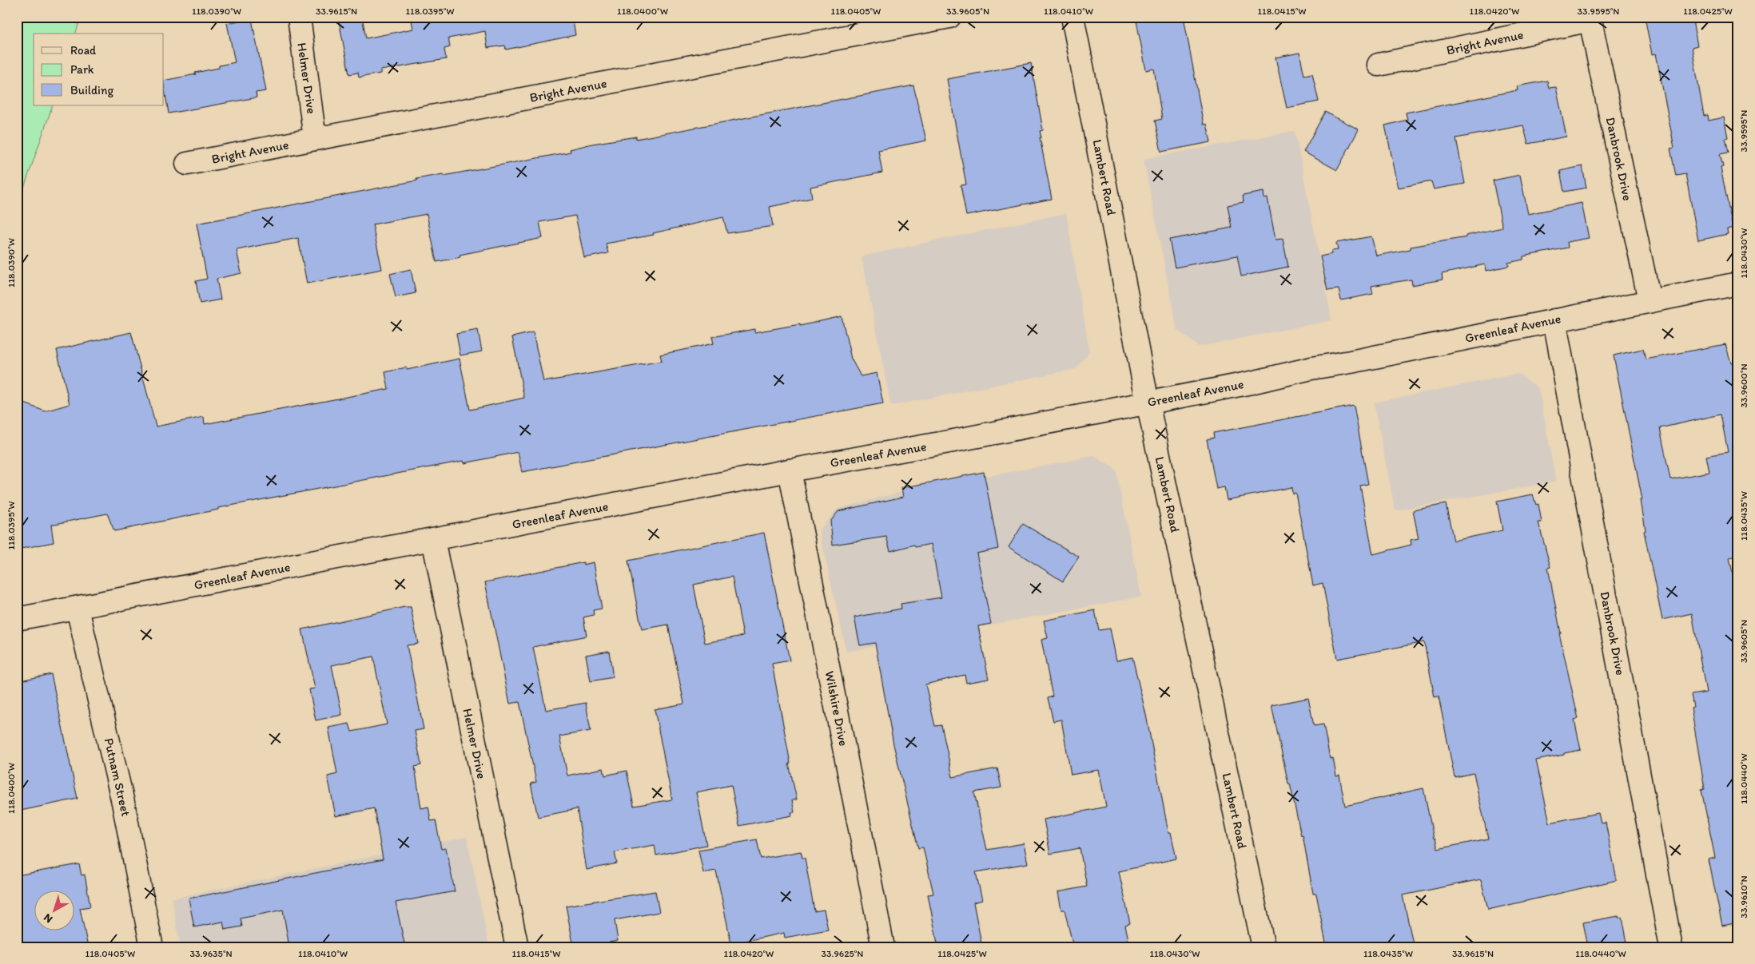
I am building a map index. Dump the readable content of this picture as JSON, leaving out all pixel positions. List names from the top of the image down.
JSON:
{
  "streets": {
    "street": [
      "Bright Avenue",
      "Helmer Drive",
      "Danbrook Drive",
      "Lambert Road",
      "Greenleaf Avenue",
      "Wilshire Drive",
      "Putnam Street"
    ]
  },
  "crossings": [
    ["Bright Avenue", "Helmer Drive"],
    ["Bright Avenue", "Danbrook Drive"],
    ["Helmer Drive", "Greenleaf Avenue"],
    ["Danbrook Drive", "Greenleaf Avenue"],
    ["Lambert Road", "Greenleaf Avenue"],
    ["Greenleaf Avenue", "Wilshire Drive"],
    ["Greenleaf Avenue", "Putnam Street"]
  ],
  "legend": ["Road", "Park", "Building"],
  "north": "bottom left",
  "coordinates": [
    "118.0390°W",
    "33.9615°N",
    "118.0395°W",
    "118.0400°W",
    "118.0405°W",
    "33.9605°N",
    "118.0410°W",
    "118.0415°W",
    "118.0420°W",
    "33.9595°N",
    "118.0425°W",
    "118.0430°W",
    "33.9600°N",
    "118.0435°W",
    "118.0440°W",
    "33.9610°N",
    "33.9635°N",
    "33.9625°N"
  ]
}
